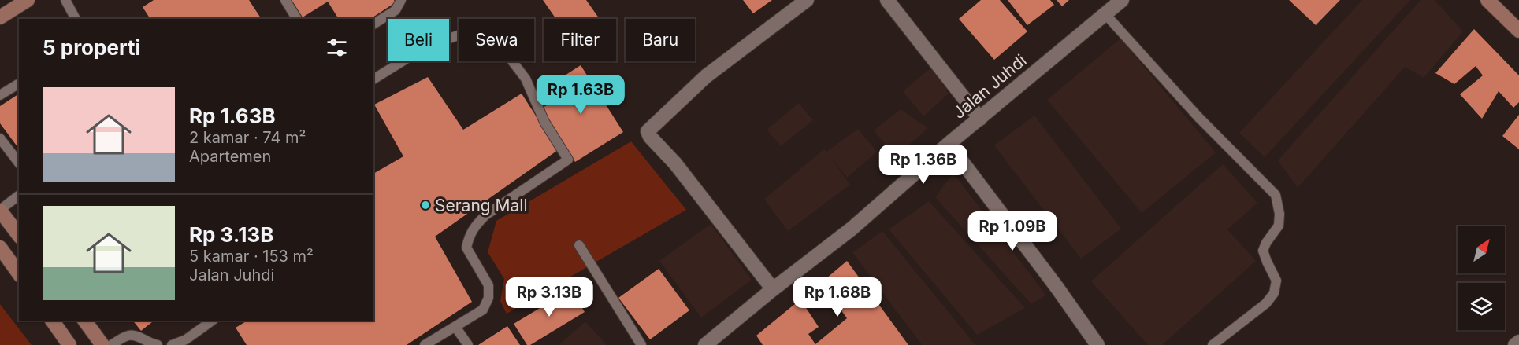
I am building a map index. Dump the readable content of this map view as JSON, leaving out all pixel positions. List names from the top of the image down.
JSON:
{
  "streets": {
    "street": ["Jalan Juhdi"]
  },
  "places": ["Serang Mall"],
  "north": "top right",
  "page": {
    "chip": [
      "Beli",
      "Sewa",
      "Filter",
      "Baru"
    ],
    "heading": "5 properti",
    "price": [
      "Rp 1.63B",
      "Rp 1.36B",
      "Rp 1.09B",
      "Rp 3.13B",
      "Rp 1.68B"
    ],
    "list": [
      {
        "name": "Rp 1.63B",
        "note": "2 kamar · 74 m² · Apartemen"
      },
      {
        "name": "Rp 3.13B",
        "note": "5 kamar · 153 m² · Jalan Juhdi"
      }
    ]
  }
}
